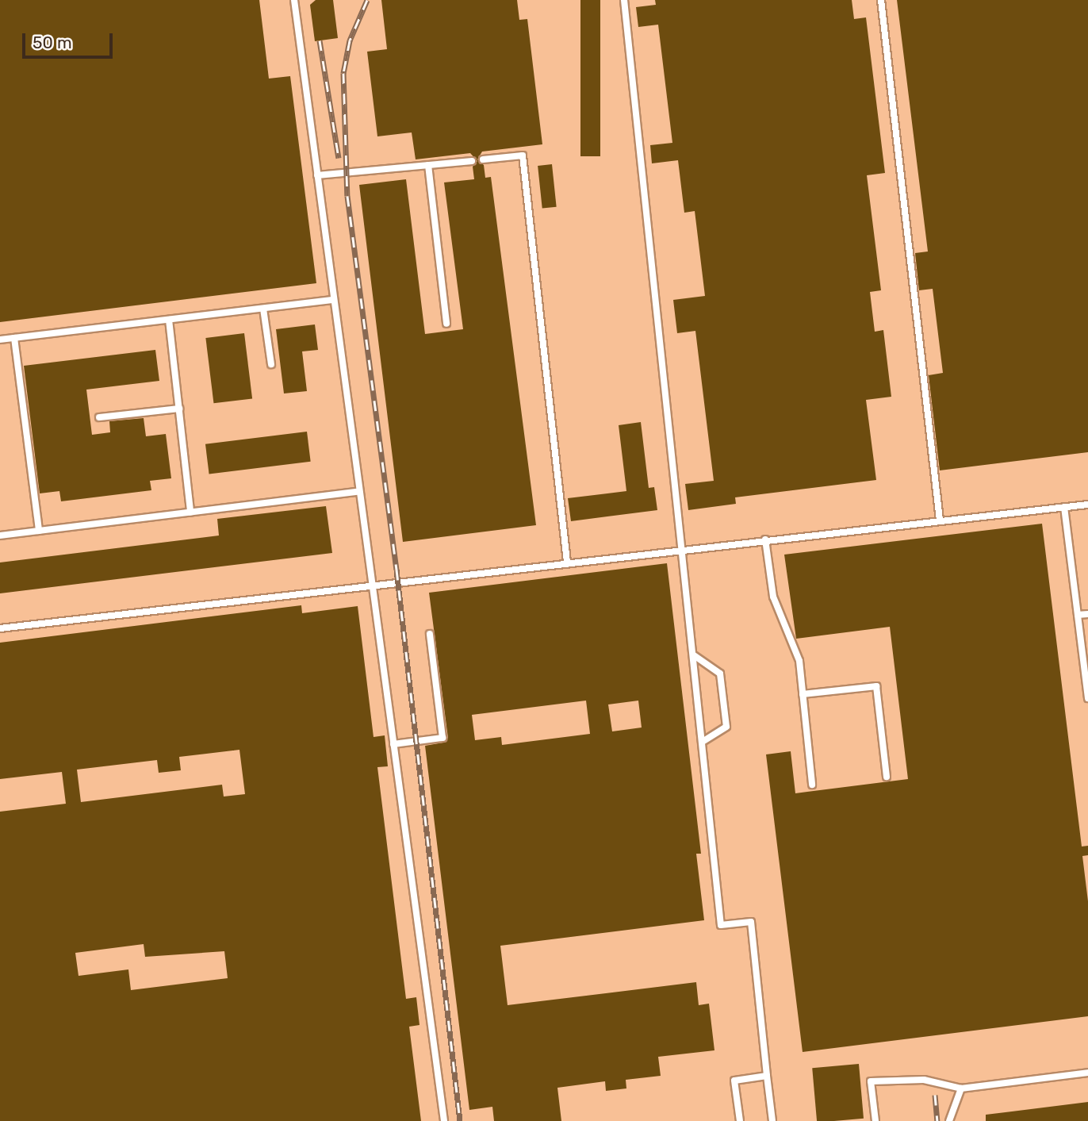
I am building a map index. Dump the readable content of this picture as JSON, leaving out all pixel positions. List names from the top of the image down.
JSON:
{
  "scale_bar": "50 m"
}
